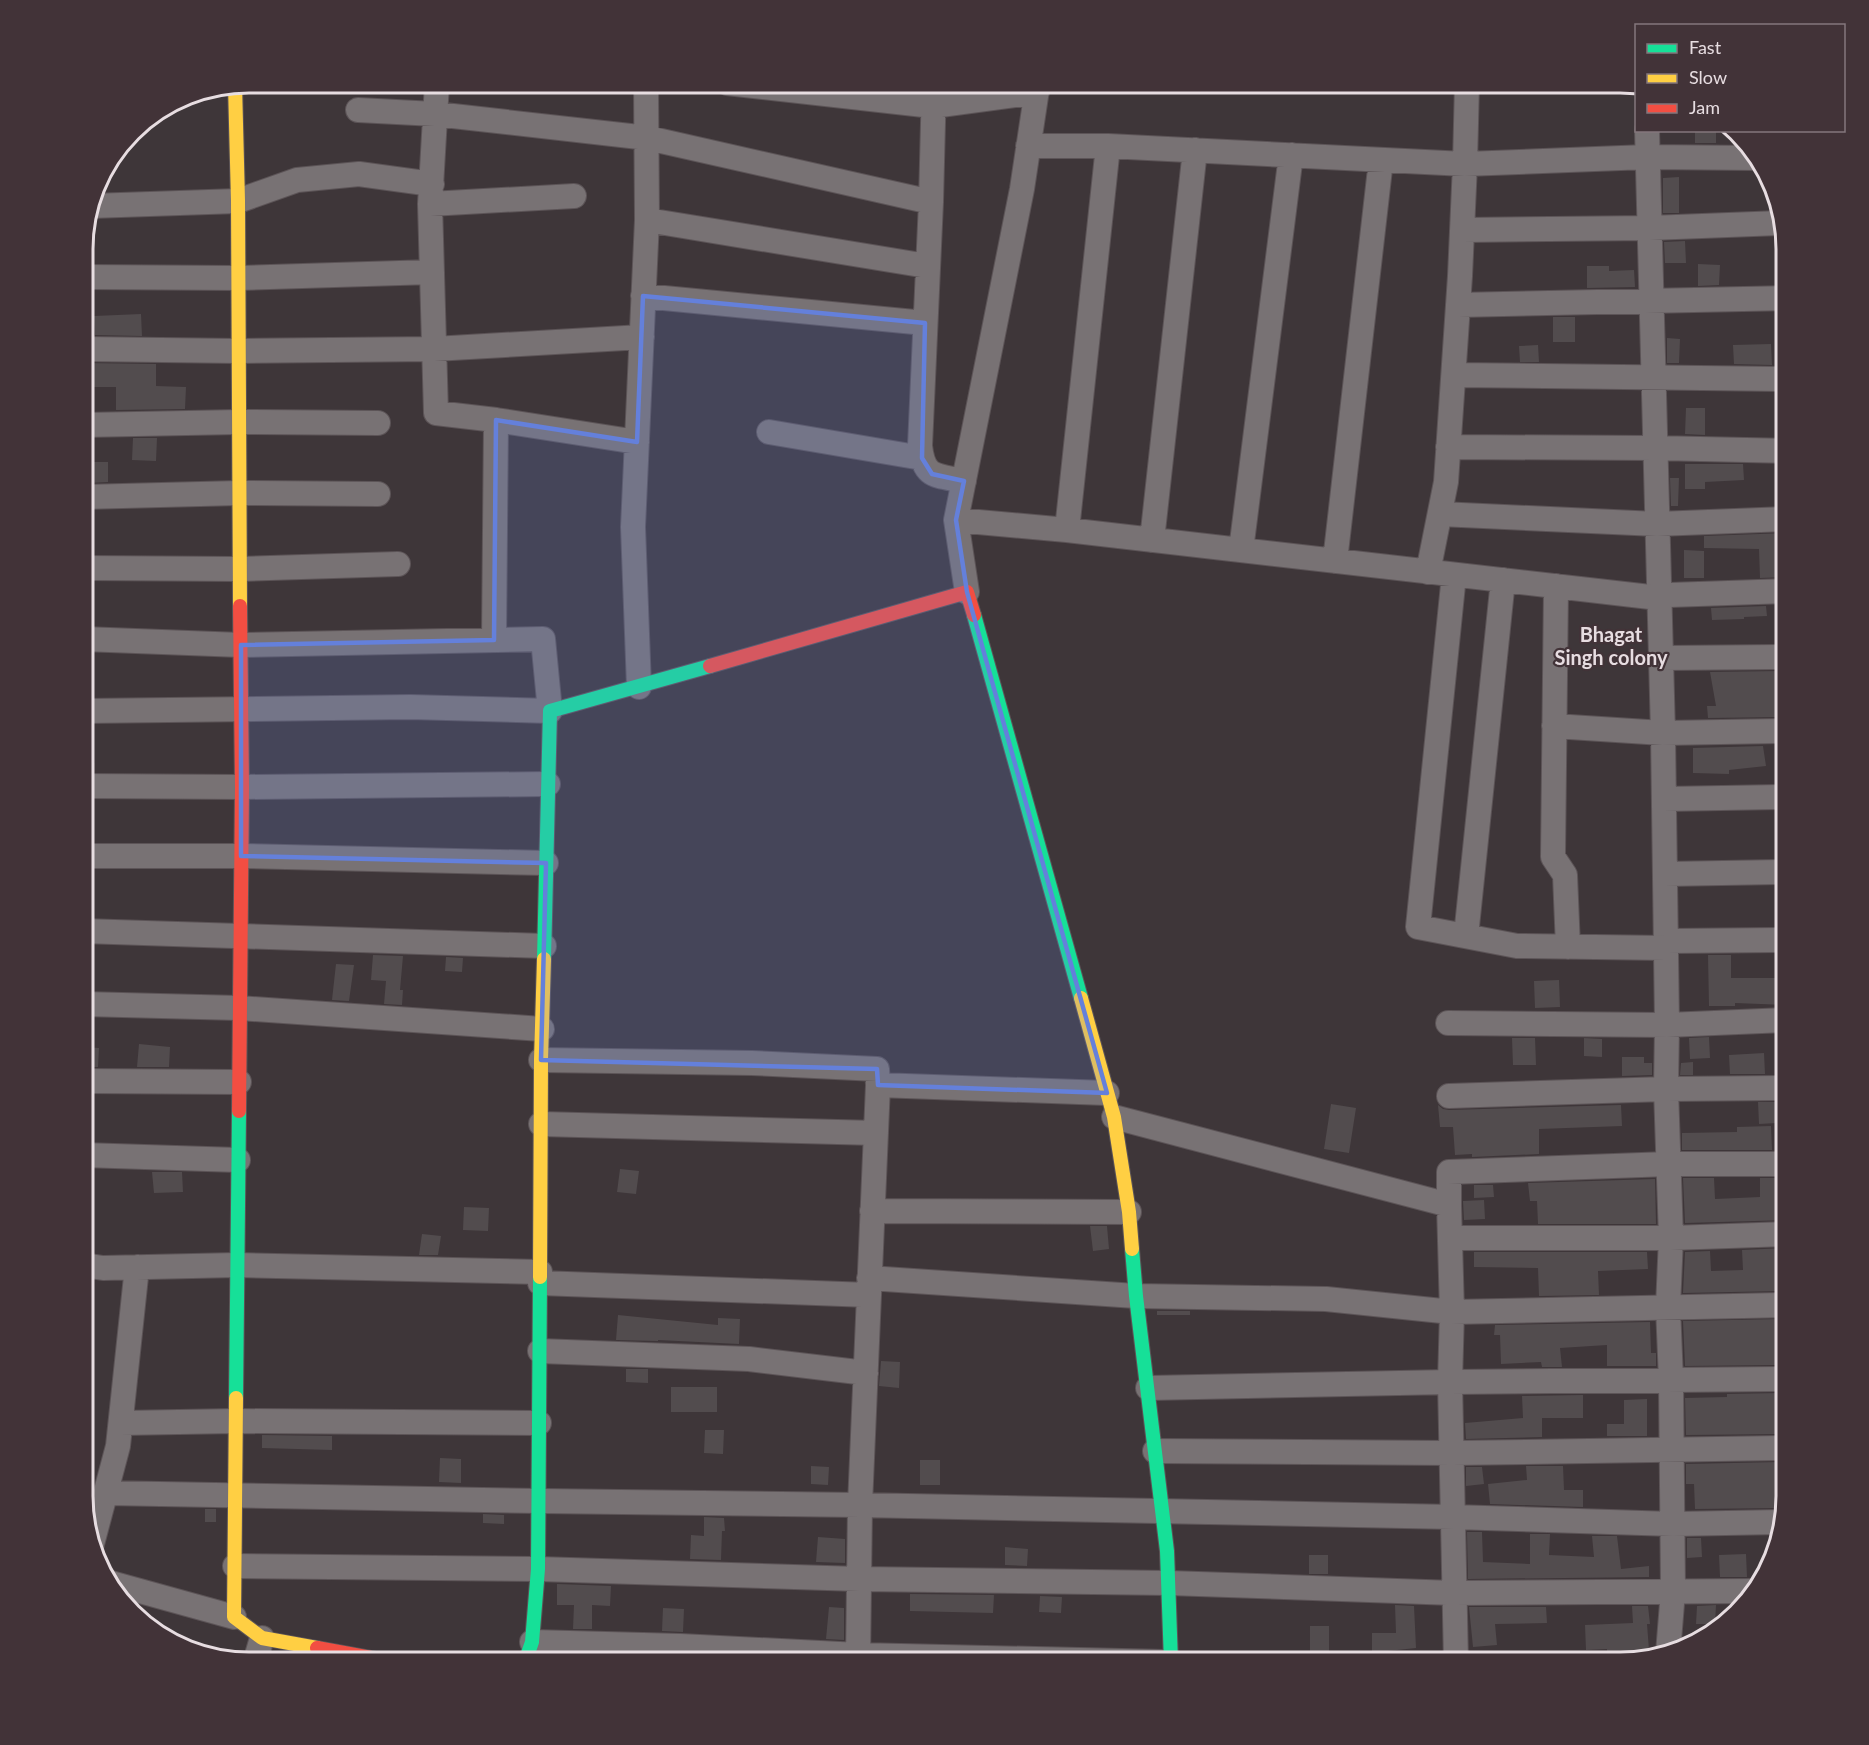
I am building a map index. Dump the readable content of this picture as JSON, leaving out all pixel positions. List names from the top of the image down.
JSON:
{
  "districts": ["Bhagat Singh colony"],
  "legend": ["Fast", "Slow", "Jam"]
}
